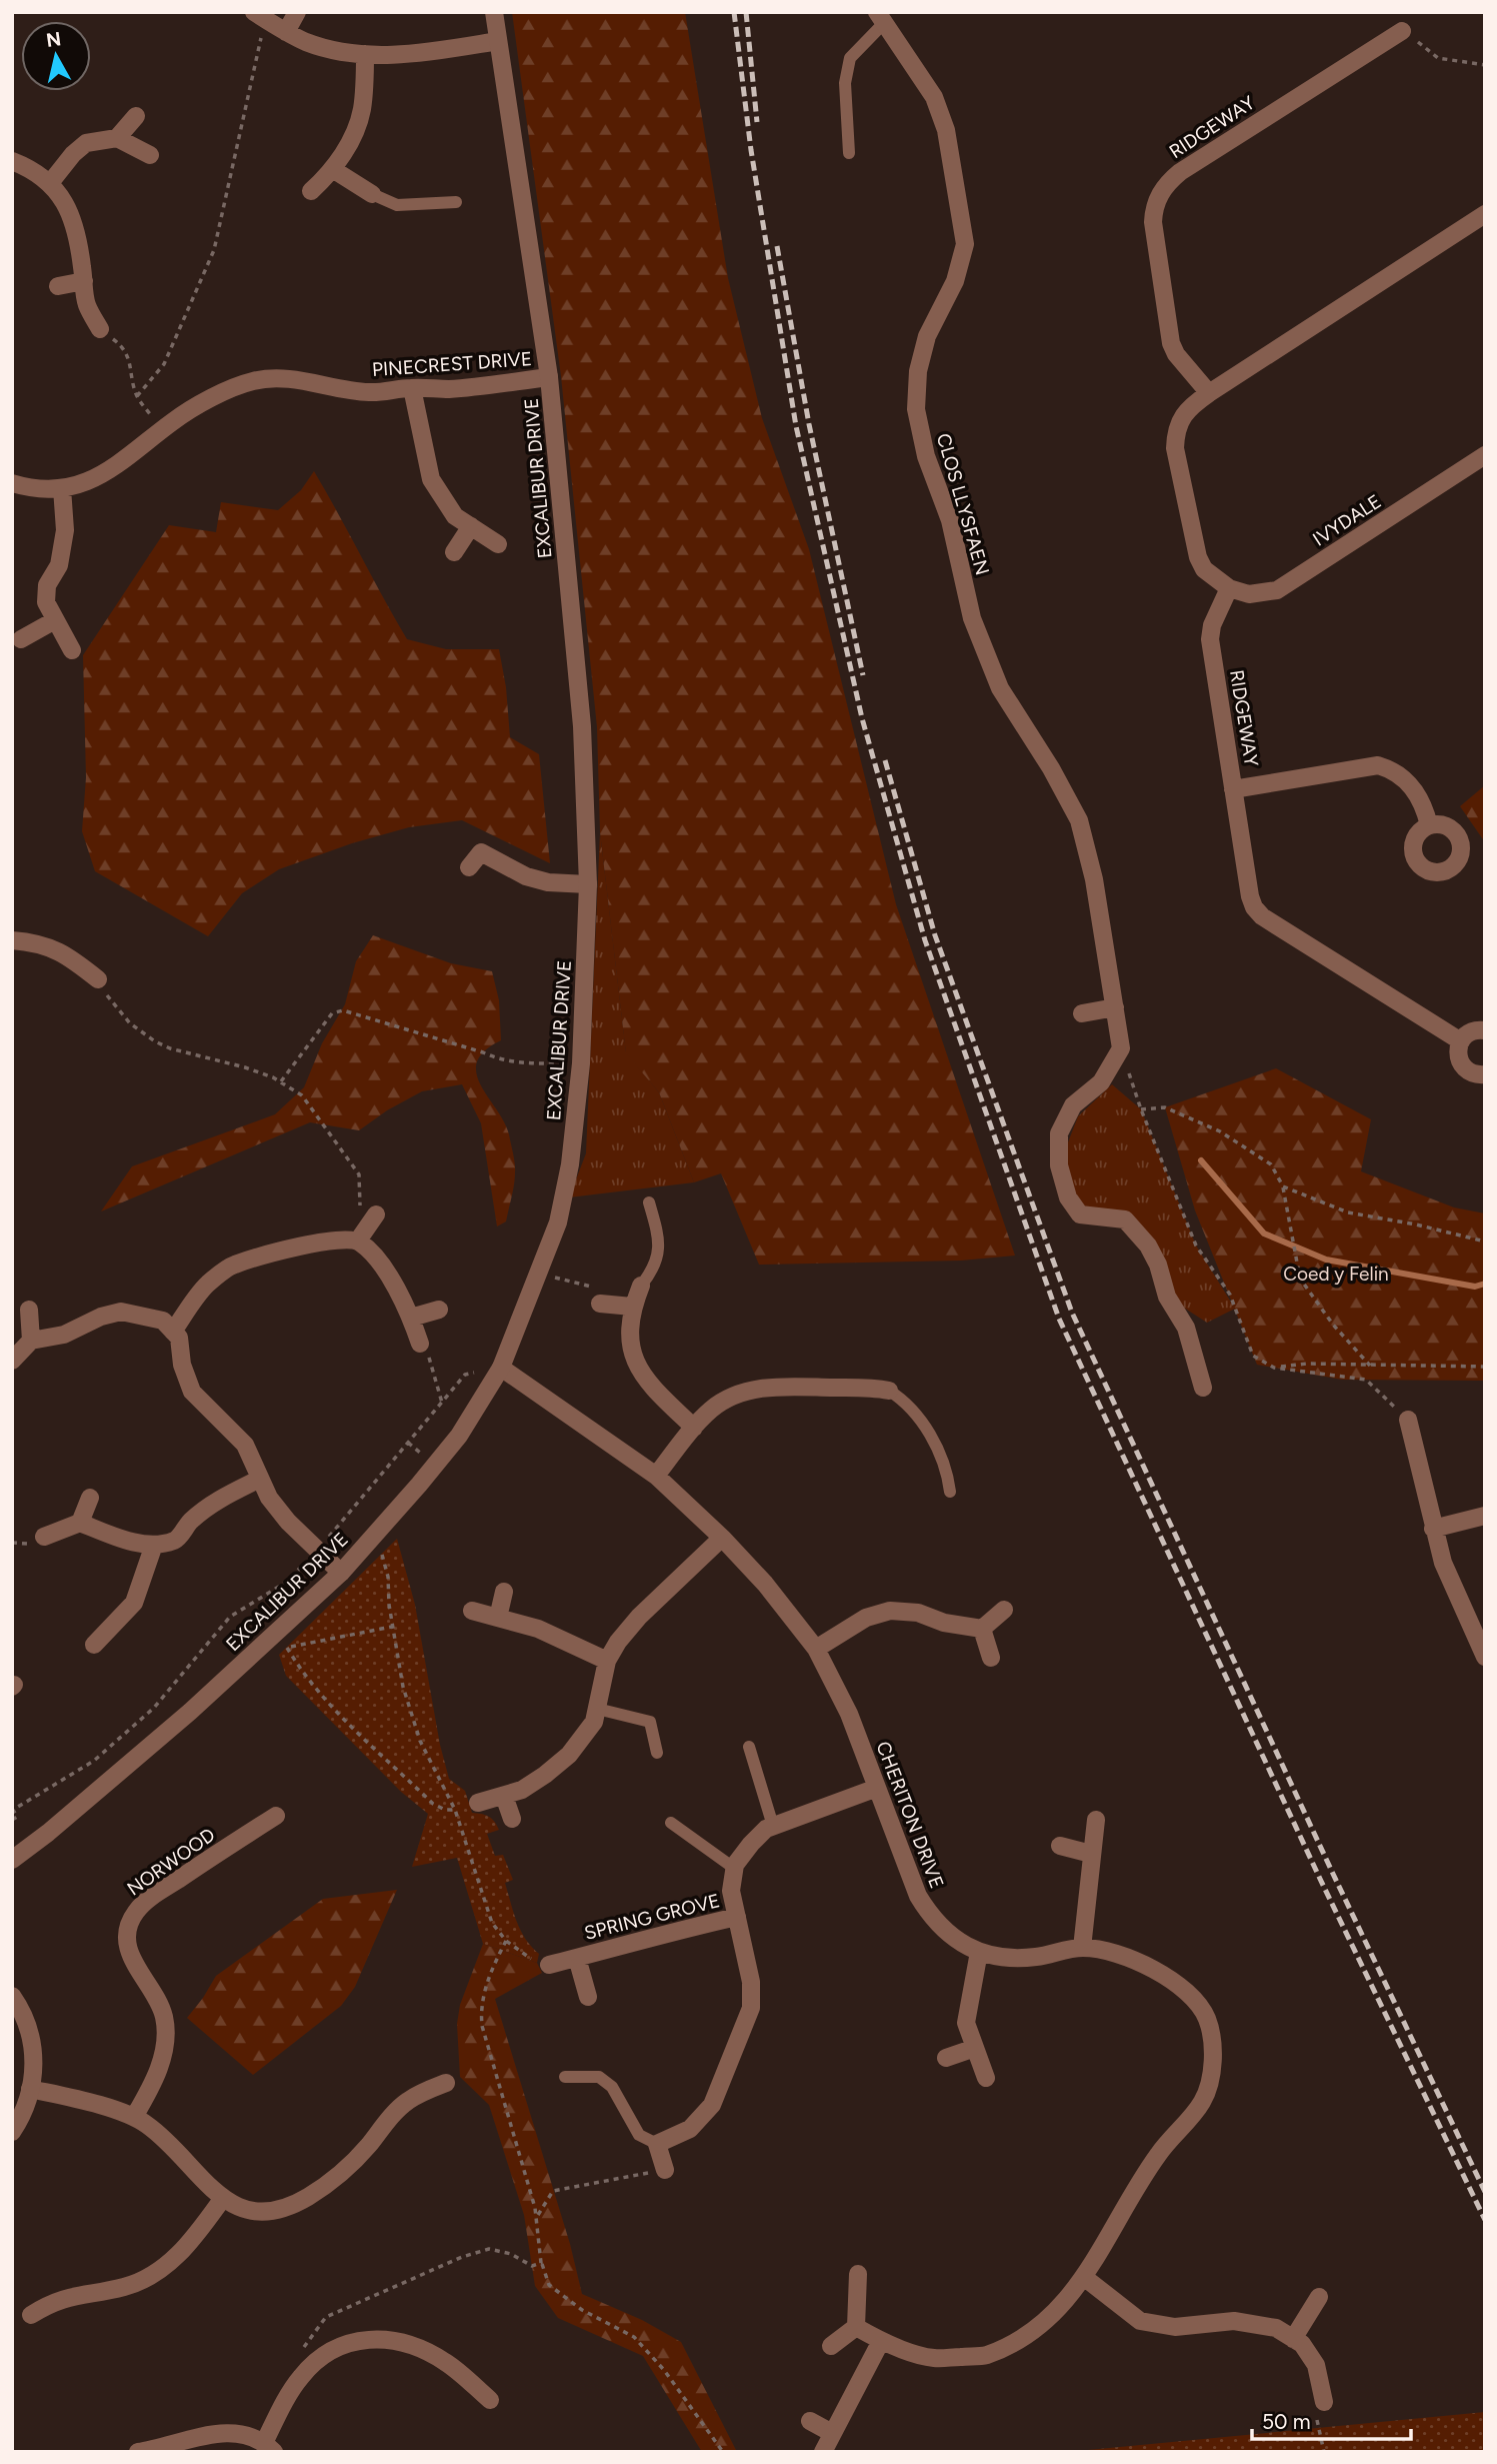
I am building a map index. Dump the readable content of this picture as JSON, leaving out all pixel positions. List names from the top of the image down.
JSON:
{
  "streets": {
    "street": [
      "RIDGEWAY",
      "PINECREST DRIVE",
      "EXCALIBUR DRIVE",
      "CLOS LLYSFAEN",
      "IVYDALE",
      "CHERITON DRIVE",
      "NORWOOD",
      "SPRING GROVE"
    ]
  },
  "crossings": [
    ["RIDGEWAY", "IVYDALE"],
    ["PINECREST DRIVE", "EXCALIBUR DRIVE"],
    ["EXCALIBUR DRIVE", "CHERITON DRIVE"],
    ["CHERITON DRIVE", "SPRING GROVE"]
  ],
  "parks": ["Coed y Felin"],
  "scale_bar": "50 m",
  "north": "top"
}
